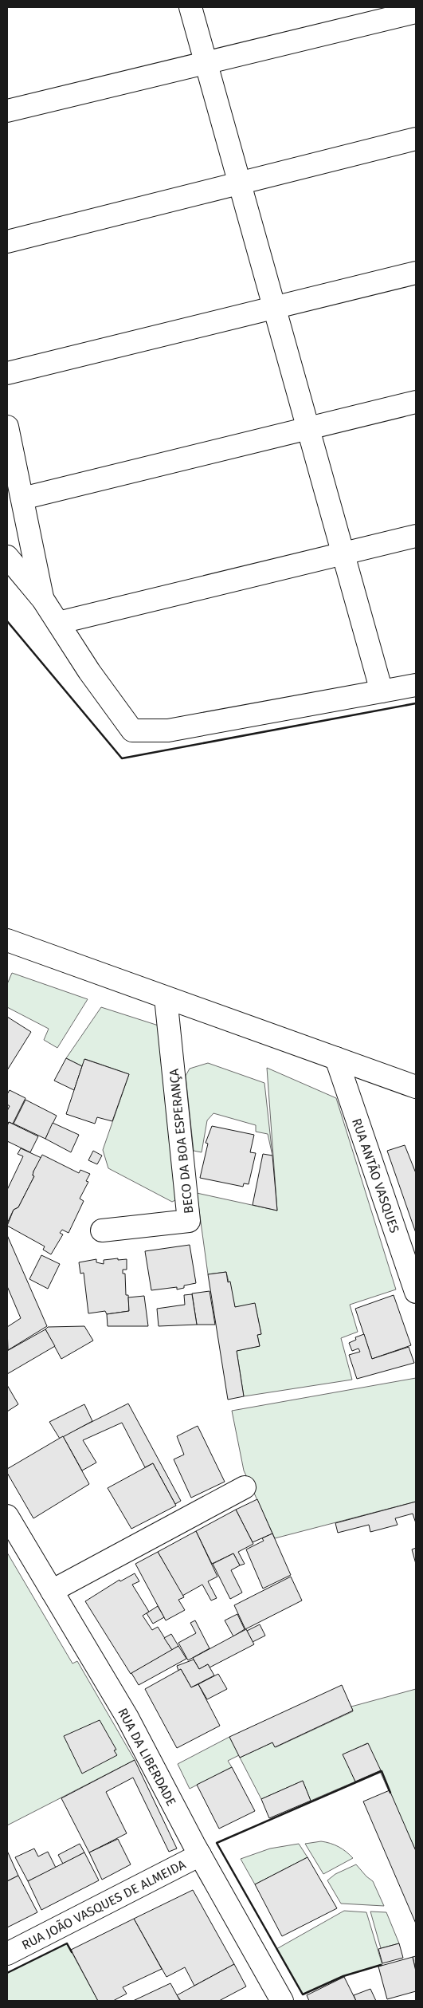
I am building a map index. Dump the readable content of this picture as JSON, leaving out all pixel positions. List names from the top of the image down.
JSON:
{
  "streets": {
    "street": [
      "BECO DA BOA ESPERANÇA",
      "RUA ANTÃO VASQUES",
      "RUA DA LIBERDADE",
      "RUA JOÃO VASQUES DE ALMEIDA"
    ]
  },
  "crossings": [
    ["RUA DA LIBERDADE", "RUA JOÃO VASQUES DE ALMEIDA"]
  ]
}
